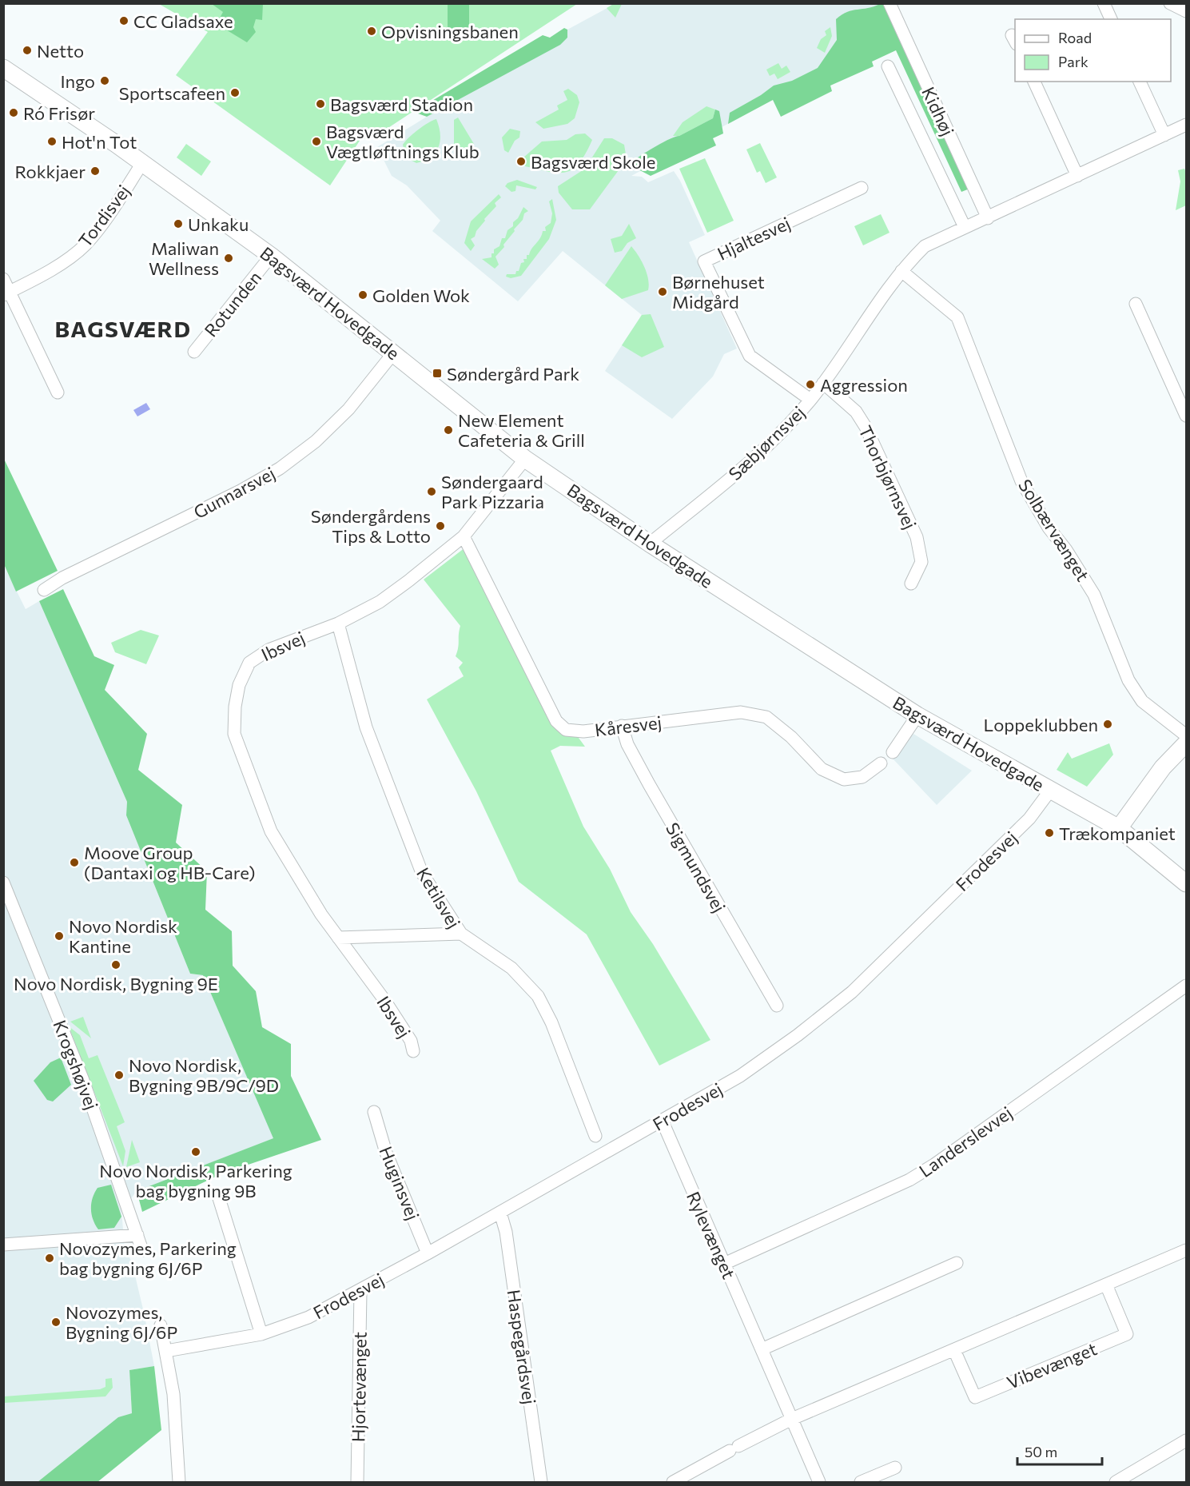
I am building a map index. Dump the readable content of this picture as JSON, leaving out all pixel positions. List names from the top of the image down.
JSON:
{
  "streets": {
    "street": [
      "Kidhøj",
      "Tordisvej",
      "Hjaltesvej",
      "Bagsværd Hovedgade",
      "Rotunden",
      "Sæbjørnsvej",
      "Thorbjørnsvej",
      "Gunnarsvej",
      "Solbærvænget",
      "Ibsvej",
      "Kåresvej",
      "Frodesvej",
      "Sigmundsvej",
      "Ketilsvej",
      "Krogshøjvej",
      "Landerslevvej",
      "Huginsvej",
      "Rylevænget",
      "Haspegårdsvej",
      "Vibevænget",
      "Hjortevænget"
    ]
  },
  "crossings": [
    ["Kidhøj", "Sæbjørnsvej"],
    ["Tordisvej", "Bagsværd Hovedgade"],
    ["Hjaltesvej", "Sæbjørnsvej"],
    ["Bagsværd Hovedgade", "Rotunden"],
    ["Bagsværd Hovedgade", "Sæbjørnsvej"],
    ["Bagsværd Hovedgade", "Gunnarsvej"],
    ["Bagsværd Hovedgade", "Ibsvej"],
    ["Bagsværd Hovedgade", "Frodesvej"],
    ["Sæbjørnsvej", "Thorbjørnsvej"],
    ["Sæbjørnsvej", "Solbærvænget"],
    ["Ibsvej", "Kåresvej"],
    ["Ibsvej", "Ketilsvej"],
    ["Kåresvej", "Sigmundsvej"],
    ["Frodesvej", "Huginsvej"],
    ["Frodesvej", "Rylevænget"],
    ["Frodesvej", "Haspegårdsvej"],
    ["Frodesvej", "Hjortevænget"],
    ["Landerslevvej", "Rylevænget"]
  ],
  "districts": ["BAGSVÆRD"],
  "places": {
    "other": [
      "CC Gladsaxe",
      "Opvisningsbanen",
      "Netto",
      "Ingo",
      "Sportscafeen",
      "Bagsværd Stadion",
      "Ró Frisør",
      "Hot'n Tot",
      "Bagsværd Vægtløftnings Klub",
      "Bagsværd Skole",
      "Rokkjaer",
      "Unkaku",
      "Maliwan Wellness",
      "Børnehuset Midgård",
      "Golden Wok",
      "Aggression",
      "New Element Cafeteria & Grill",
      "Søndergaard Park Pizzaria",
      "Søndergårdens Tips & Lotto",
      "Loppeklubben",
      "Trækompaniet",
      "Moove Group (Dantaxi og HB-Care)",
      "Novo Nordisk Kantine",
      "Novo Nordisk, Bygning 9E",
      "Novo Nordisk, Bygning 9B/9C/9D",
      "Novo Nordisk, Parkering bag bygning 9B",
      "Novozymes, Parkering bag bygning 6J/6P",
      "Novozymes, Bygning 6J/6P"
    ],
    "transit": ["Søndergård Park"]
  },
  "legend": ["Road", "Park"],
  "scale_bar": "50 m"
}
